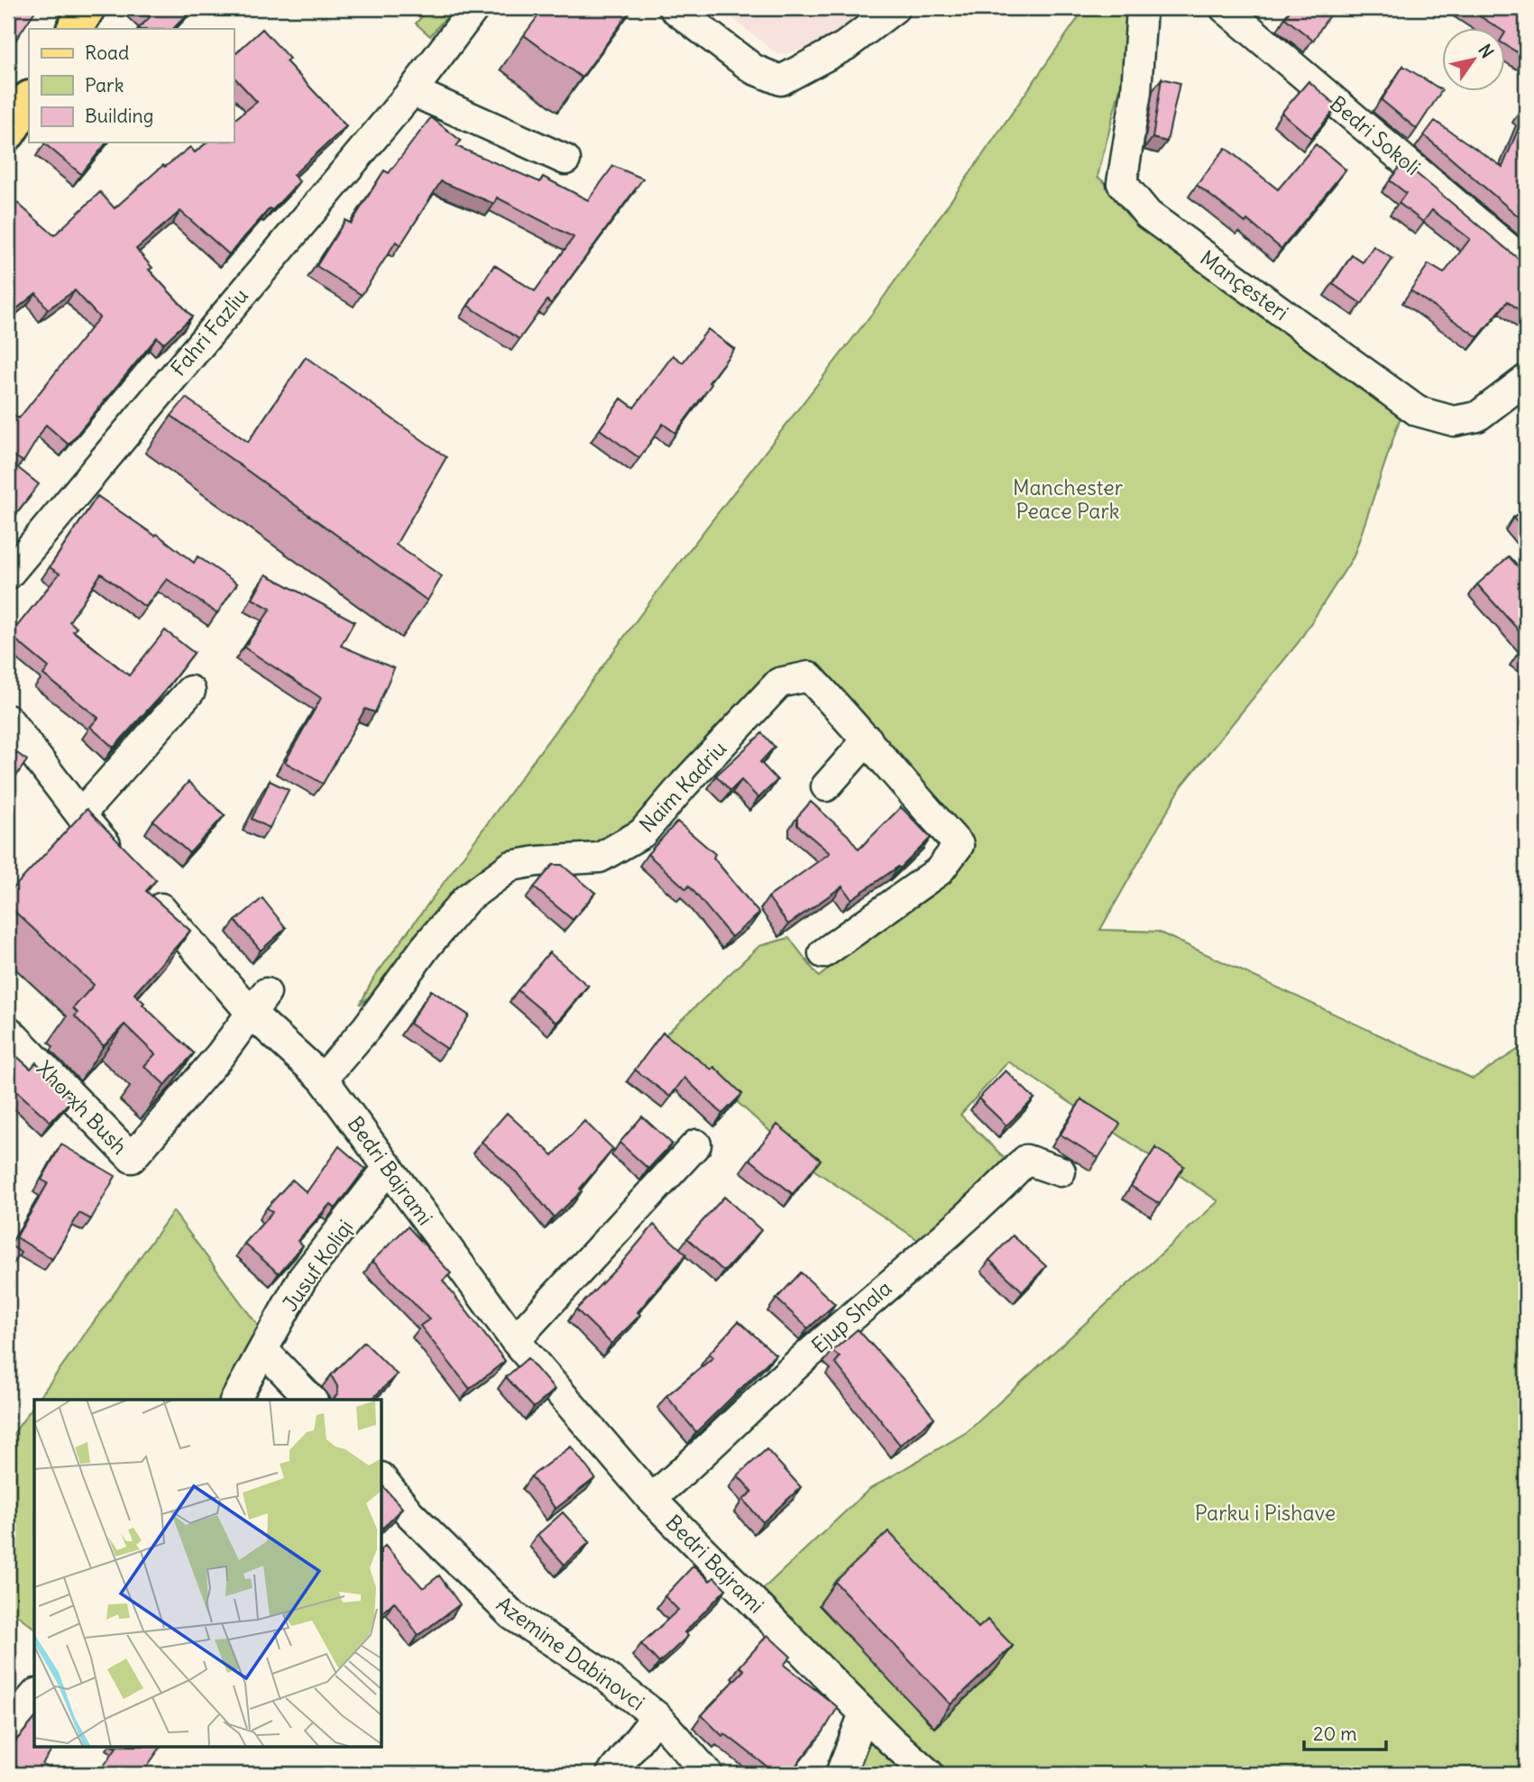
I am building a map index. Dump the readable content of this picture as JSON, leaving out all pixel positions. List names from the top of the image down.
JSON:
{
  "streets": {
    "street": [
      "Bedri Sokoli",
      "Mançesteri",
      "Fahri Fazliu",
      "Naim Kadriu",
      "Xhorxh Bush",
      "Bedri Bajrami",
      "Jusuf Koliqi",
      "Ejup Shala",
      "Azemine Dabinovci"
    ]
  },
  "crossings": [
    ["Naim Kadriu", "Bedri Bajrami"],
    ["Xhorxh Bush", "Bedri Bajrami"],
    ["Bedri Bajrami", "Jusuf Koliqi"],
    ["Bedri Bajrami", "Ejup Shala"]
  ],
  "parks": ["Manchester Peace Park", "Parku i Pishave"],
  "legend": ["Road", "Park", "Building"],
  "scale_bar": "20 m",
  "north": "top right"
}
